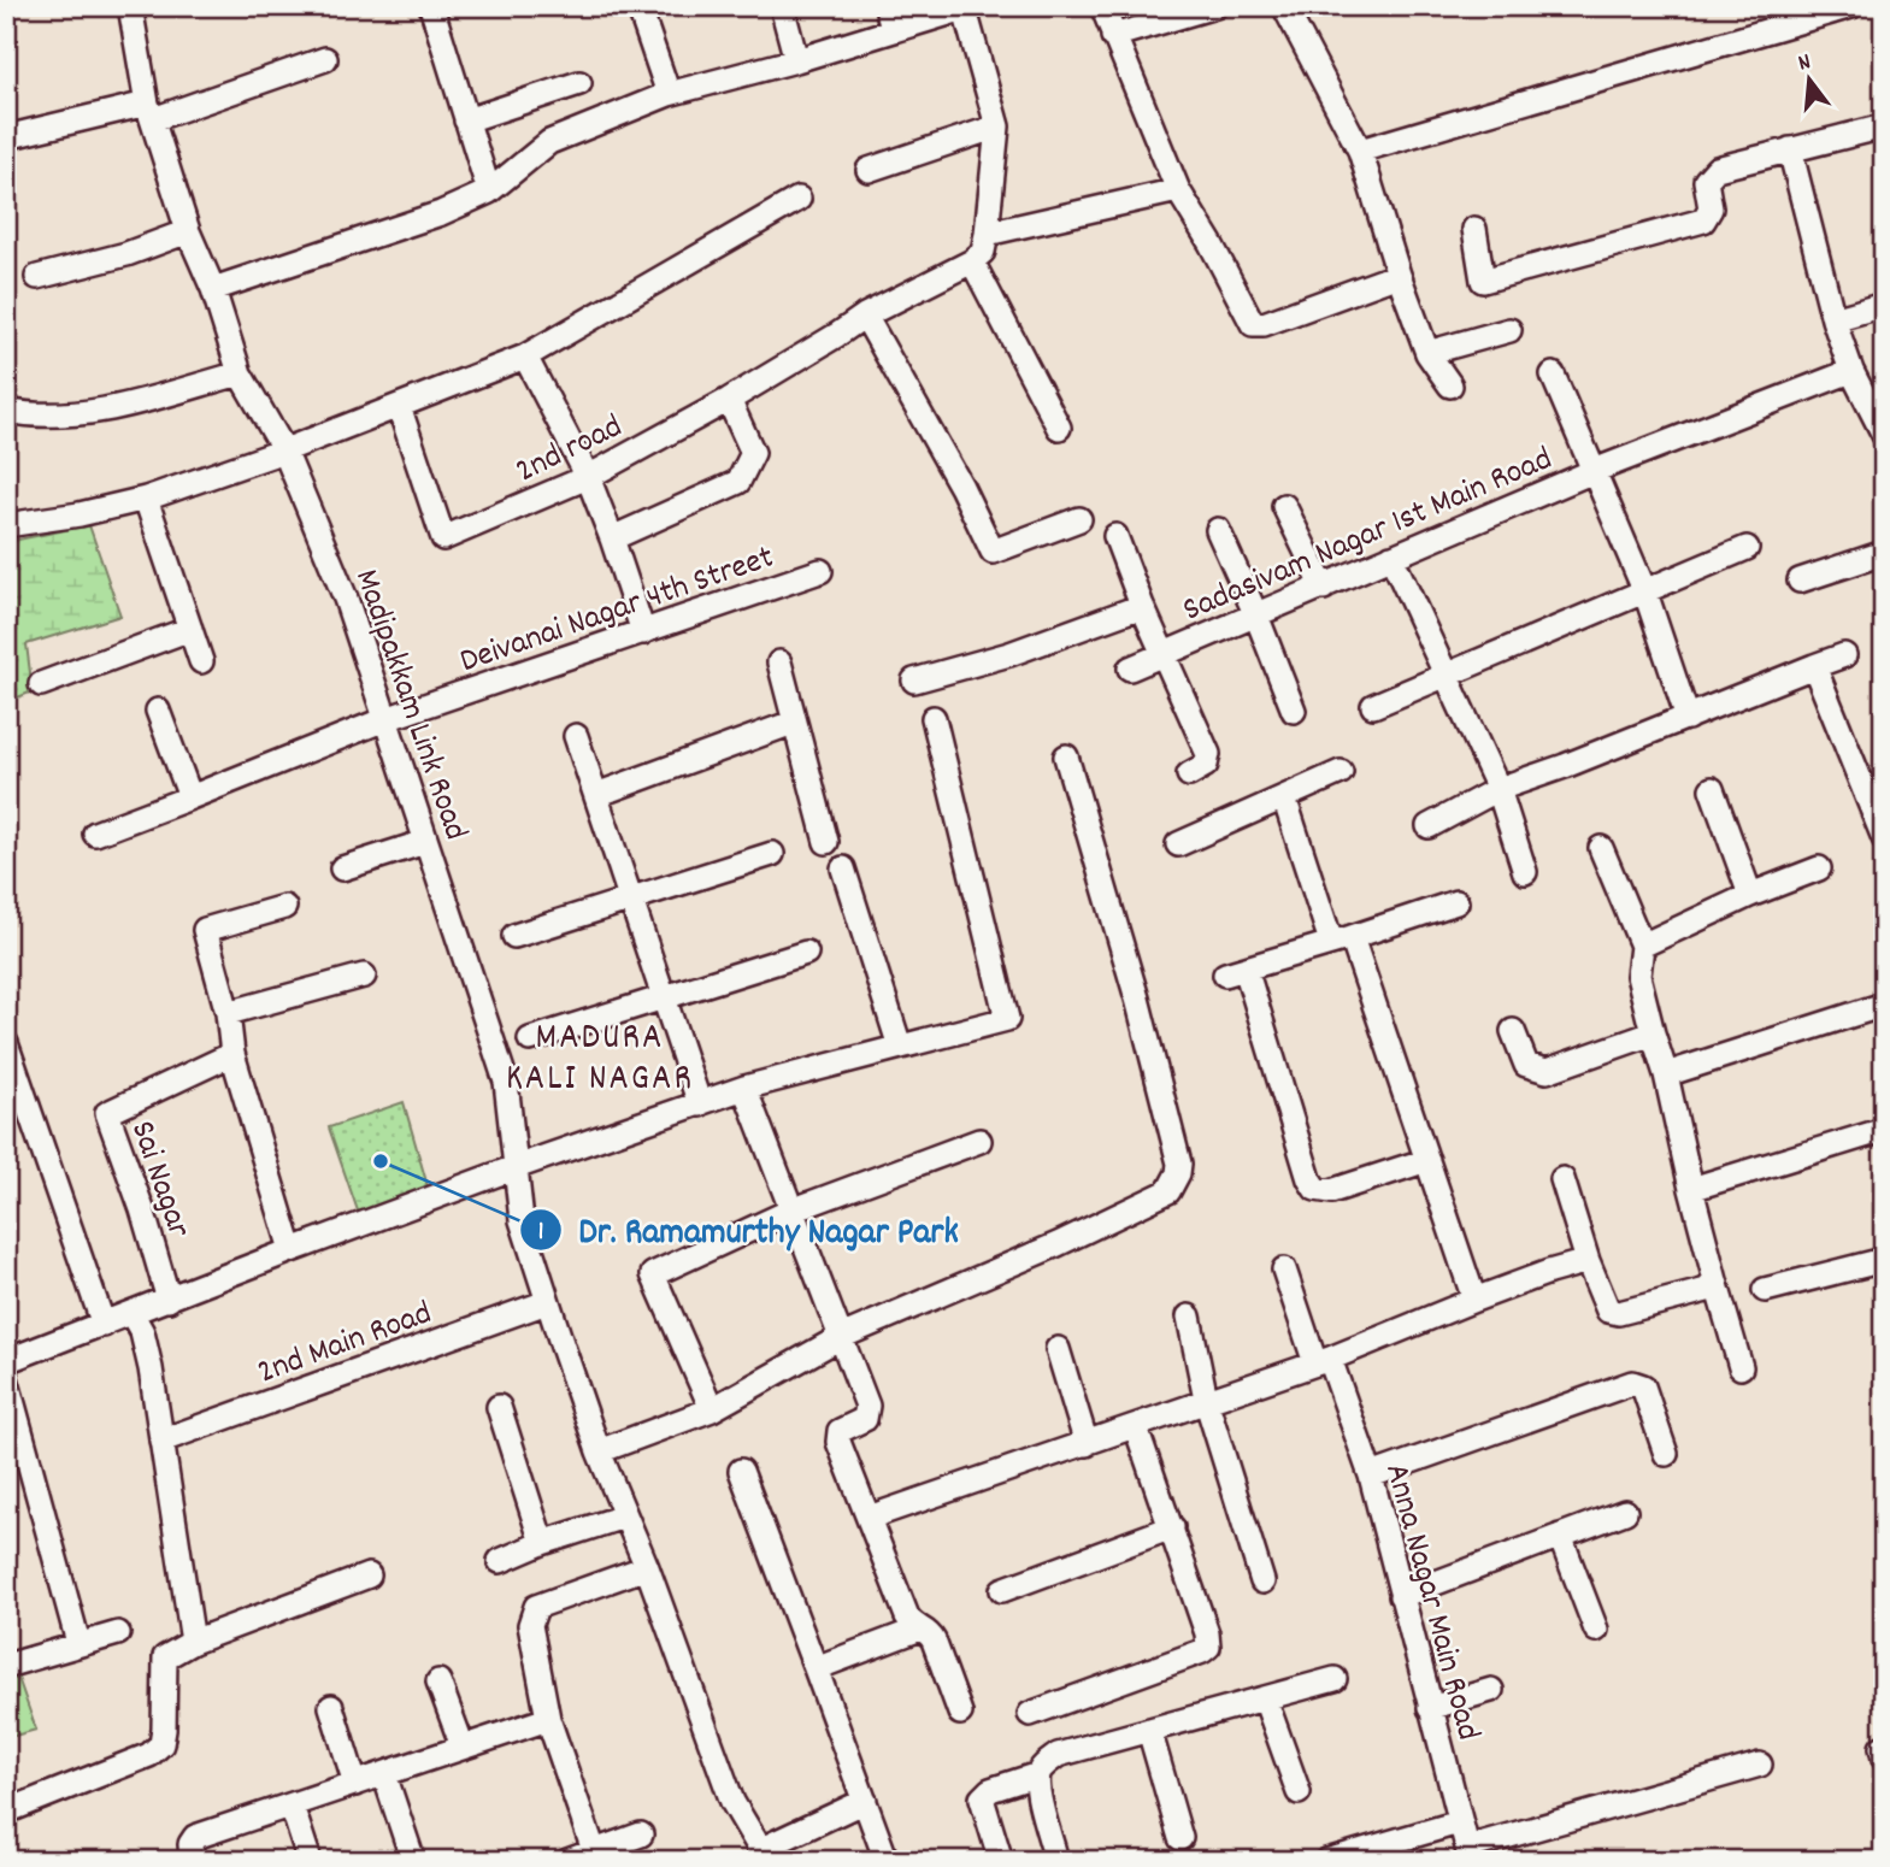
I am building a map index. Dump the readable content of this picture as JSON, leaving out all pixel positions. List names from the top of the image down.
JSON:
{
  "streets": {
    "street": [
      "2nd road",
      "Sadasivam Nagar 1st Main Road",
      "Deivanai Nagar 4th Street",
      "Madipakkam Link Road",
      "Sai Nagar",
      "2nd Main Road",
      "Anna Nagar Main Road"
    ]
  },
  "crossings": [
    ["Deivanai Nagar 4th Street", "Madipakkam Link Road"],
    ["Madipakkam Link Road", "2nd Main Road"]
  ],
  "districts": ["MADURA KALI NAGAR"],
  "places": ["Dr. Ramamurthy Nagar Park"],
  "north": "top"
}
